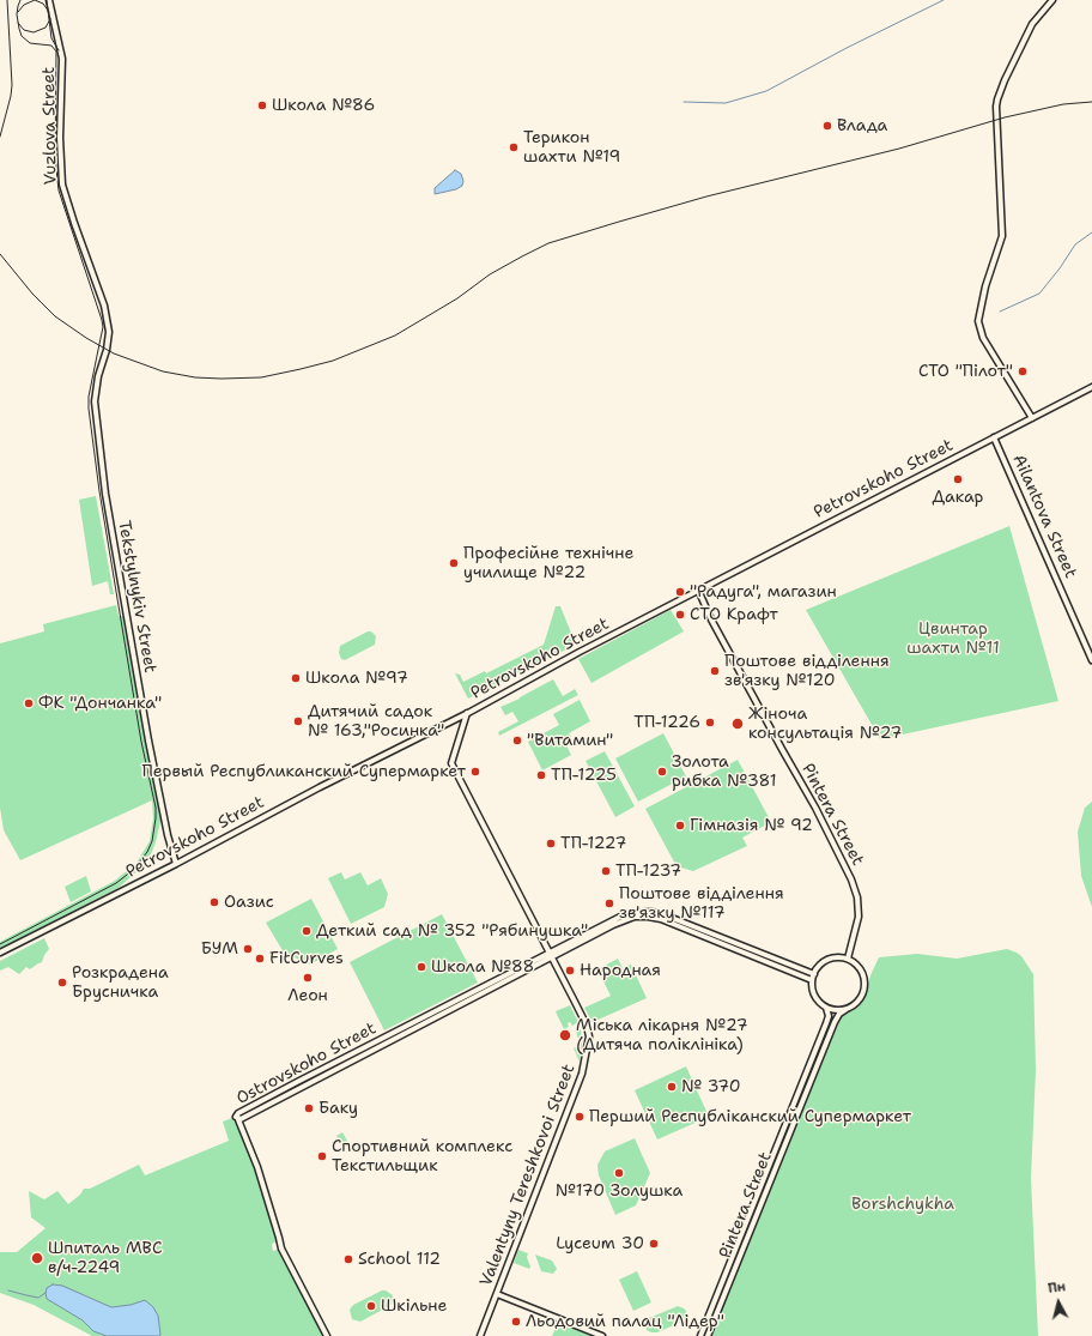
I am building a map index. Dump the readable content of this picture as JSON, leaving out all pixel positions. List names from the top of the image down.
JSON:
{
  "streets": {
    "street": [
      "Vuzlova Street",
      "Petrovskoho Street",
      "Ailantova Street",
      "Tekstylnykiv Street",
      "Pintera Street",
      "Ostrovskoho Street",
      "Valentyny Tereshkovoi Street"
    ]
  },
  "crossings": [
    ["Vuzlova Street", "Tekstylnykiv Street"],
    ["Petrovskoho Street", "Ailantova Street"],
    ["Petrovskoho Street", "Tekstylnykiv Street"],
    ["Petrovskoho Street", "Pintera Street"],
    ["Petrovskoho Street", "Valentyny Tereshkovoi Street"],
    ["Pintera Street", "Ostrovskoho Street"],
    ["Ostrovskoho Street", "Valentyny Tereshkovoi Street"]
  ],
  "parks": ["Цвинтар шахти №11", "Borshchykha"],
  "places": [
    "Школа №86",
    "Влада",
    "Терикон шахти №19",
    "СТО \"Пілот\"",
    "Дакар",
    "Професійне технічне училище №22",
    "\"Радуга\", магазин",
    "СТО Крафт",
    "Поштове відділення зв'язку №120",
    "Школа №97",
    "ФК \"Дончанка\"",
    "Дитячий садок № 163,\"Росинка\"",
    "ТП-1226",
    "Жіноча консультація №27",
    "\"Витамин\"",
    "Первый Республиканский Супермаркет",
    "Золота рибка №381",
    "ТП-1225",
    "Гімназія № 92",
    "ТП-1227",
    "ТП-1237",
    "Оазис",
    "Поштове відділення зв'язку №117",
    "Деткий сад № 352 \"Рябинушка\"",
    "БУМ",
    "FitCurves",
    "Школа №88",
    "Народная",
    "Леон",
    "Розкрадена Брусничка",
    "Міська лікарня №27 (Дитяча поліклініка)",
    "№ 370",
    "Баку",
    "Перший Республiканский Супермаркет",
    "Спортивний комплекс Текстильщик",
    "№170 Золушка",
    "Lyceum 30",
    "Шпиталь МВС в/ч-2249",
    "School 112",
    "Шкільне",
    "Льодовий палац \"Лідер\""
  ],
  "north": "top"
}
